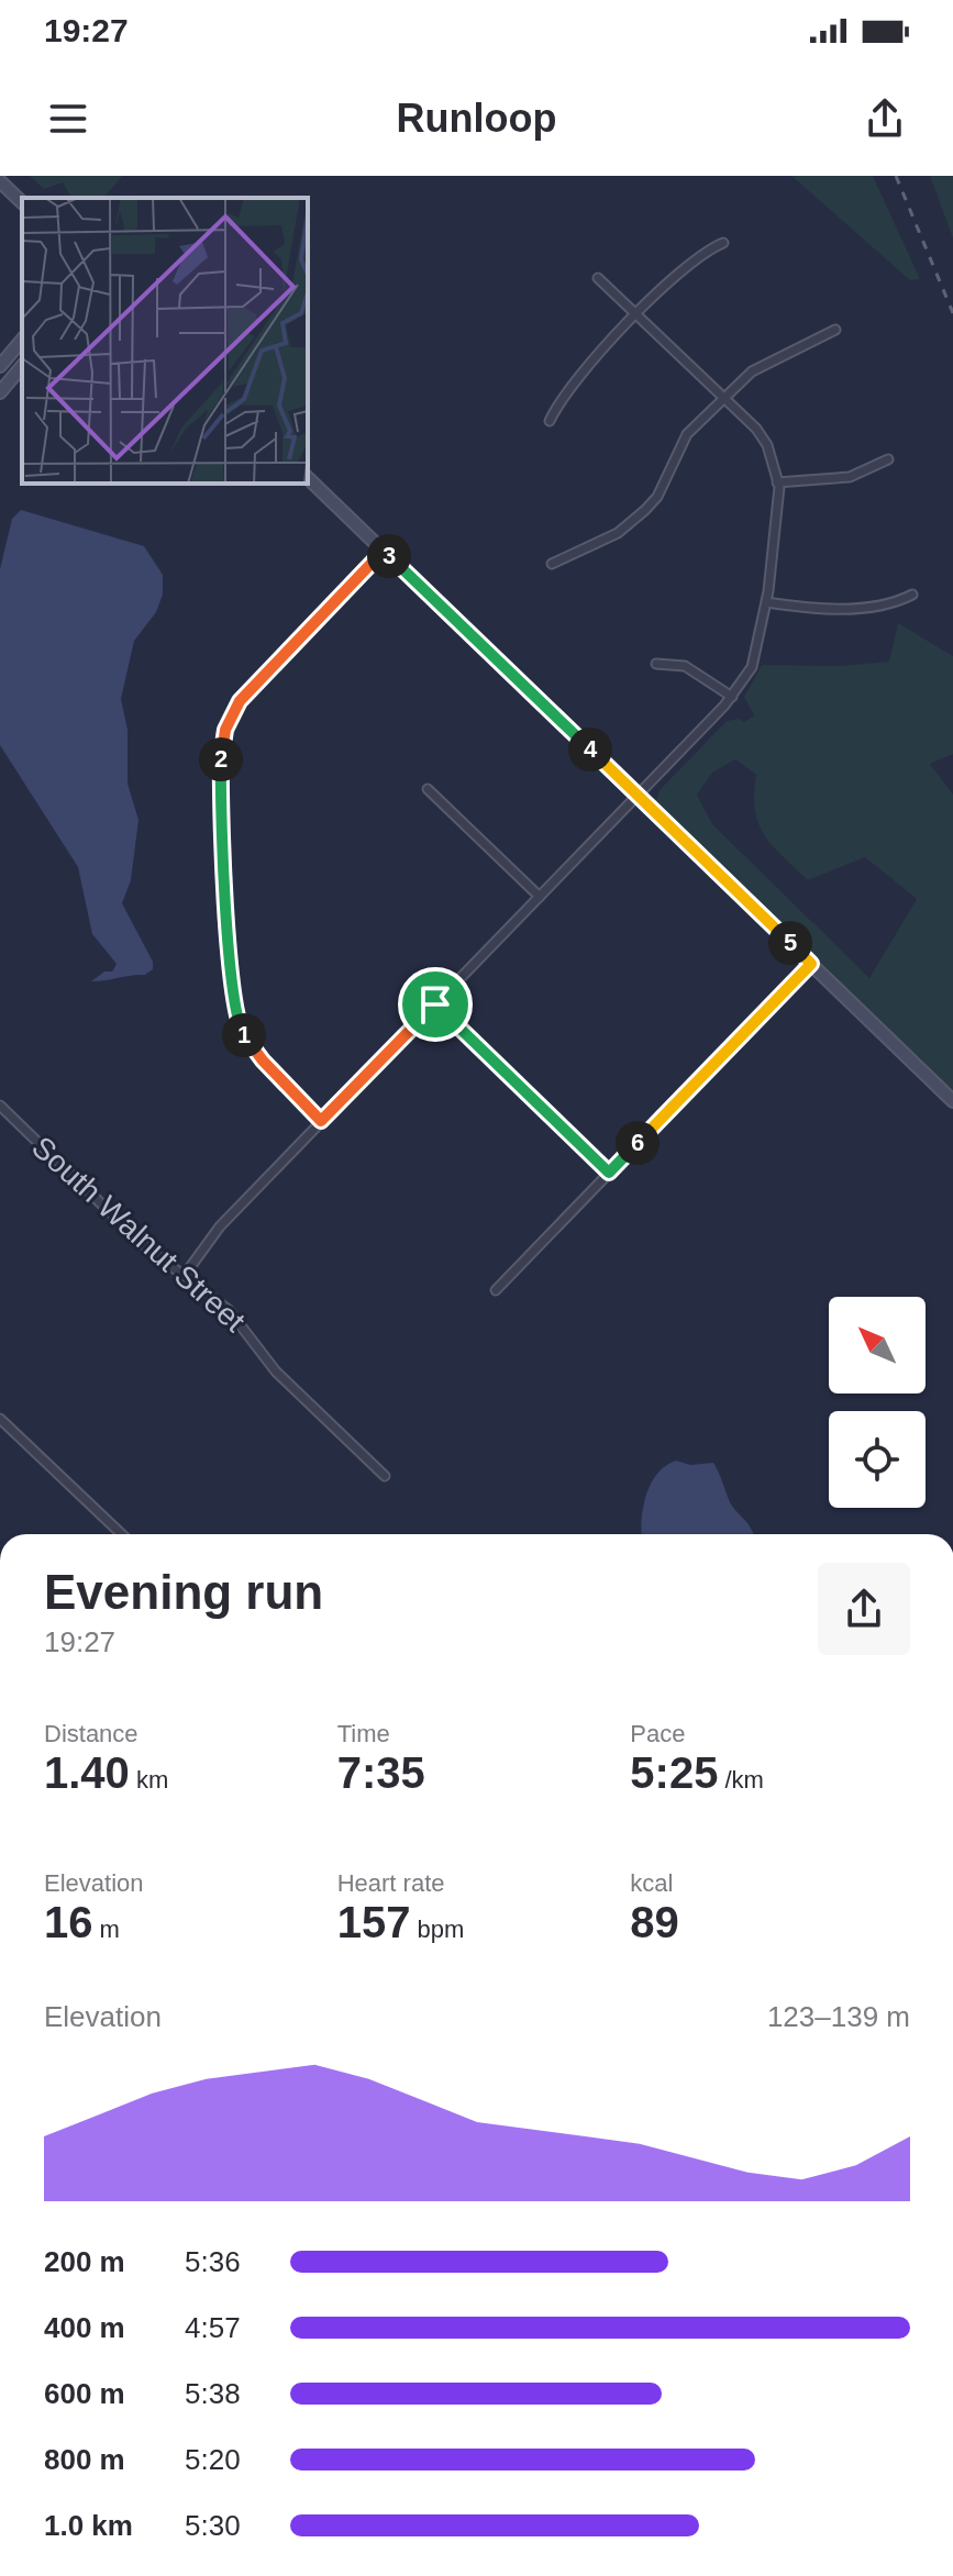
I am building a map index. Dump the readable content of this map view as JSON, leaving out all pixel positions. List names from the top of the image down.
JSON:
{
  "streets": {
    "street": ["South Walnut Street"]
  },
  "north": "top left",
  "page": {
    "status": "19:27",
    "header": "Runloop",
    "pins": [
      "3",
      "4",
      "2",
      "5",
      "1",
      "6"
    ],
    "heading": ["Evening run", "19:27"],
    "stats": [
      ["Distance", "1.40 km"],
      ["Time", "7:35"],
      ["Pace", "5:25 /km"],
      ["Elevation", "16 m"],
      ["Heart rate", "157 bpm"],
      ["kcal", "89"]
    ],
    "chart": ["Elevation", "123–139 m"],
    "list": [
      {
        "name": "200 m",
        "note": "5:36"
      },
      {
        "name": "400 m",
        "note": "4:57"
      },
      {
        "name": "600 m",
        "note": "5:38"
      },
      {
        "name": "800 m",
        "note": "5:20"
      },
      {
        "name": "1.0 km",
        "note": "5:30"
      }
    ]
  }
}
